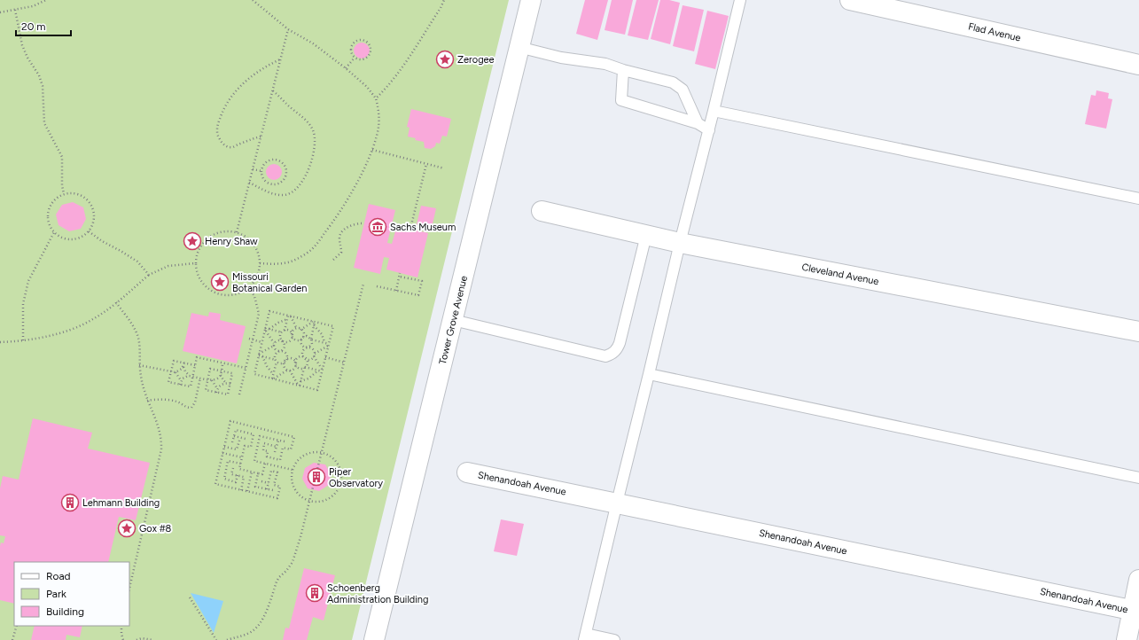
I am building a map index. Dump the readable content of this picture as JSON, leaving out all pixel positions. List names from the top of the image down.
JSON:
{
  "streets": {
    "street": [
      "Flad Avenue",
      "Cleveland Avenue",
      "Tower Grove Avenue",
      "Shenandoah Avenue"
    ]
  },
  "places": {
    "place": [
      "Zerogee",
      "Henry Shaw",
      "Missouri Botanical Garden",
      "Gox #8"
    ],
    "museum": ["Sachs Museum"],
    "building": ["Piper Observatory", "Lehmann Building", "Schoenberg Administration Building"]
  },
  "legend": ["Road", "Park", "Building"],
  "scale_bar": "20 m"
}
